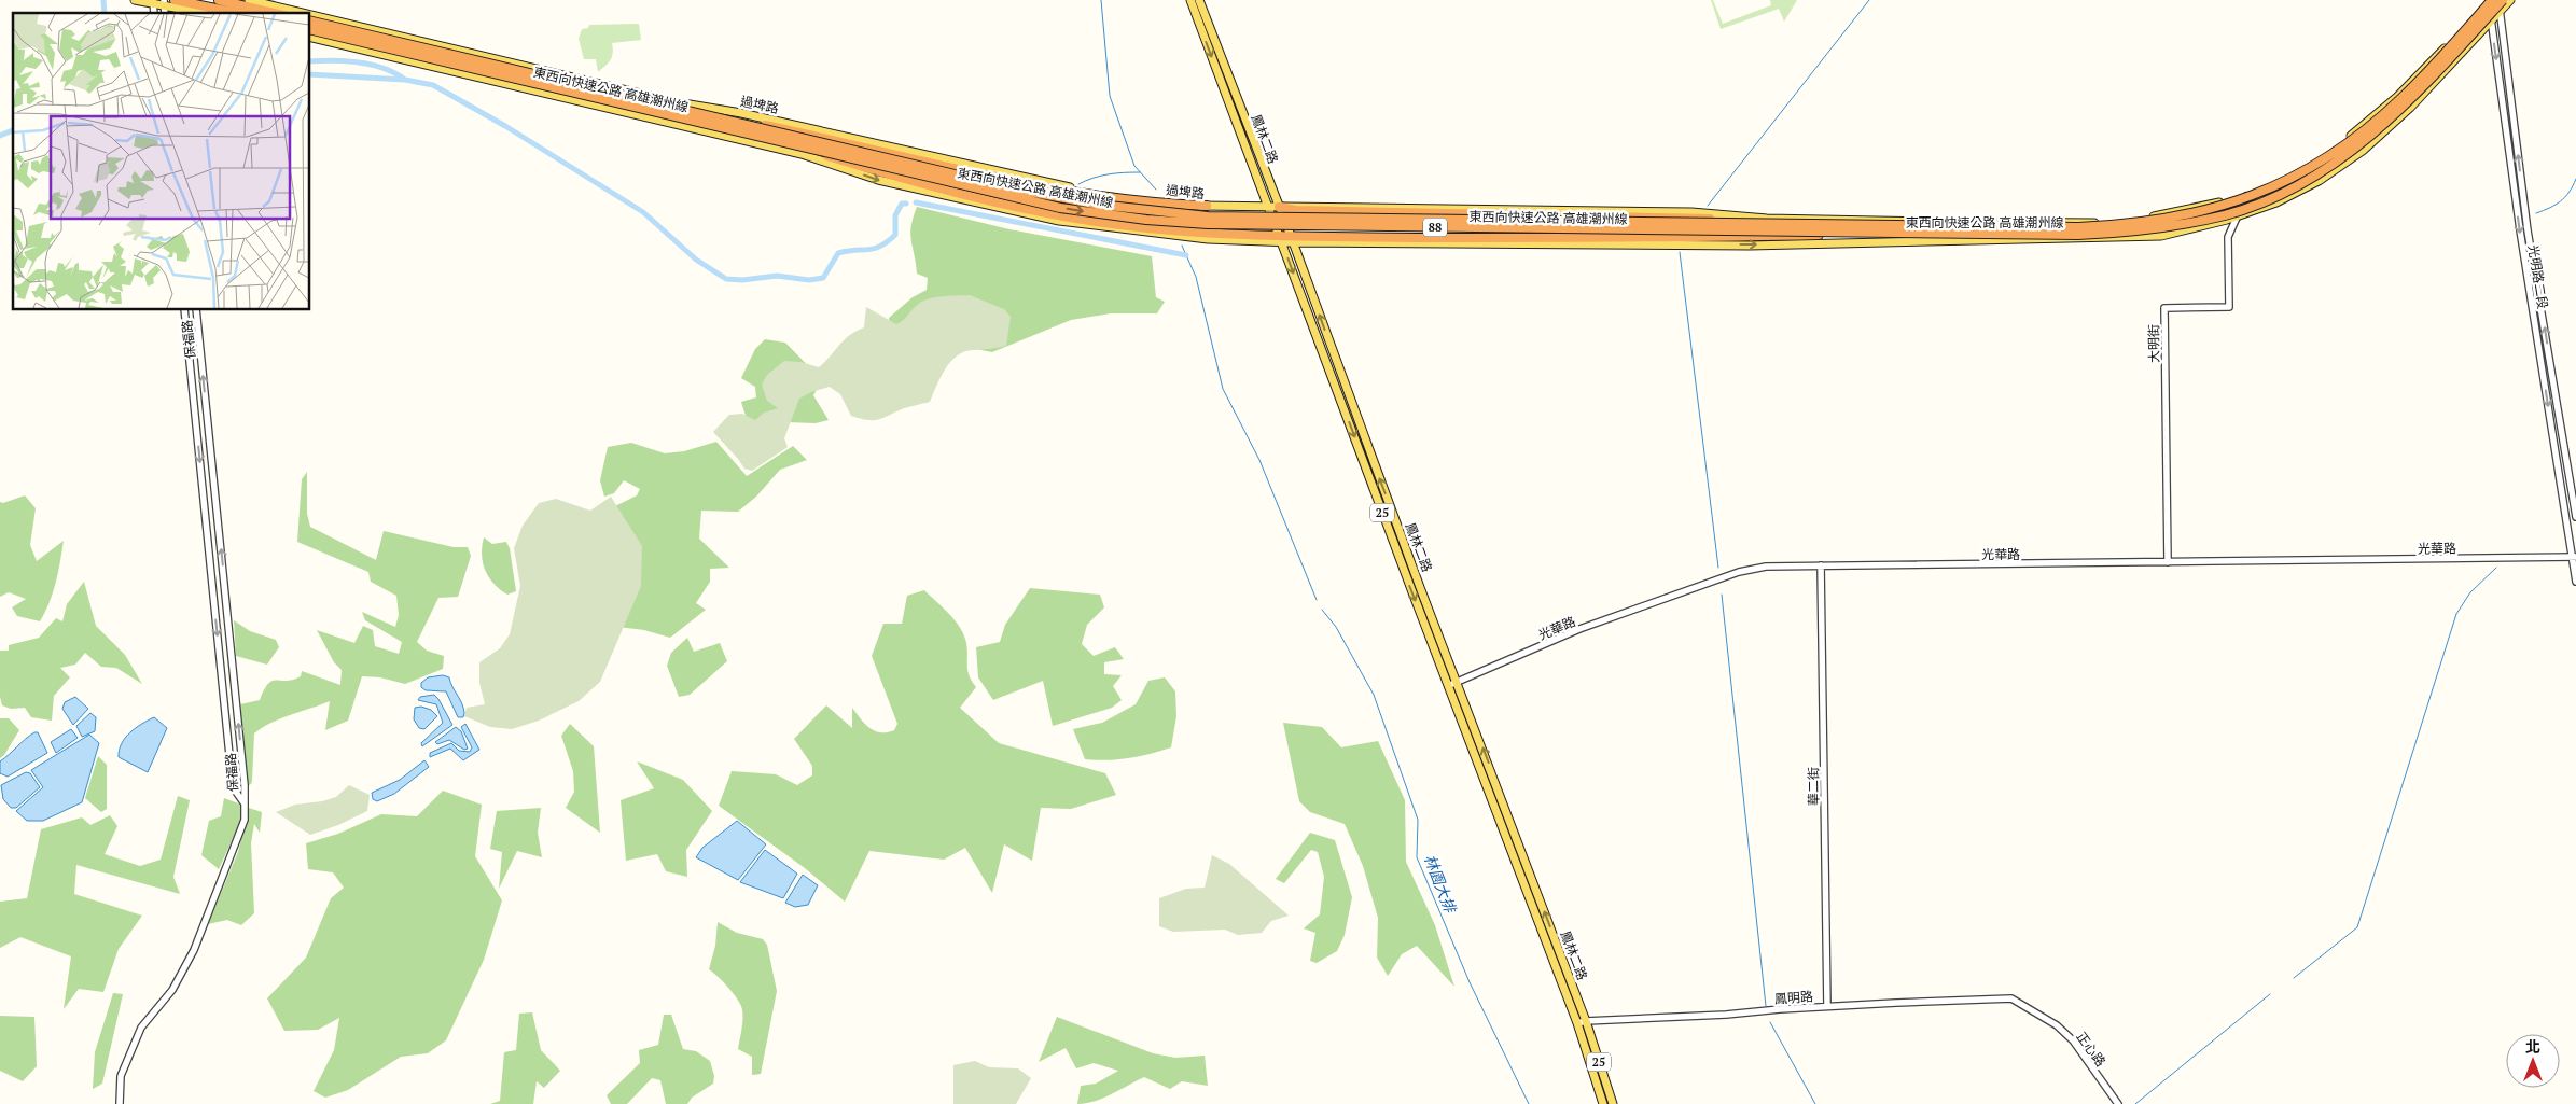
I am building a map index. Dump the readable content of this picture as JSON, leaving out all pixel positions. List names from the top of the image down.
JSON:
{
  "streets": {
    "highway": ["東西向快速公路 高雄潮州線", "88"],
    "main road": ["過埤路", "鳳林二路", "25"],
    "street": [
      "光明路二段",
      "保福路",
      "大明街",
      "光華路",
      "華二街",
      "鳳明路",
      "正心路"
    ]
  },
  "crossings": [
    ["東西向快速公路 高雄潮州線", "過埤路"],
    ["東西向快速公路 高雄潮州線", "光明路二段"],
    ["過埤路", "鳳林二路"],
    ["過埤路", "光明路二段"],
    ["過埤路", "大明街"],
    ["鳳林二路", "光華路"],
    ["鳳林二路", "鳳明路"],
    ["光明路二段", "光華路"],
    ["大明街", "光華路"],
    ["光華路", "華二街"],
    ["華二街", "鳳明路"],
    ["鳳明路", "正心路"]
  ],
  "water": ["林園大排"],
  "north": "top"
}
